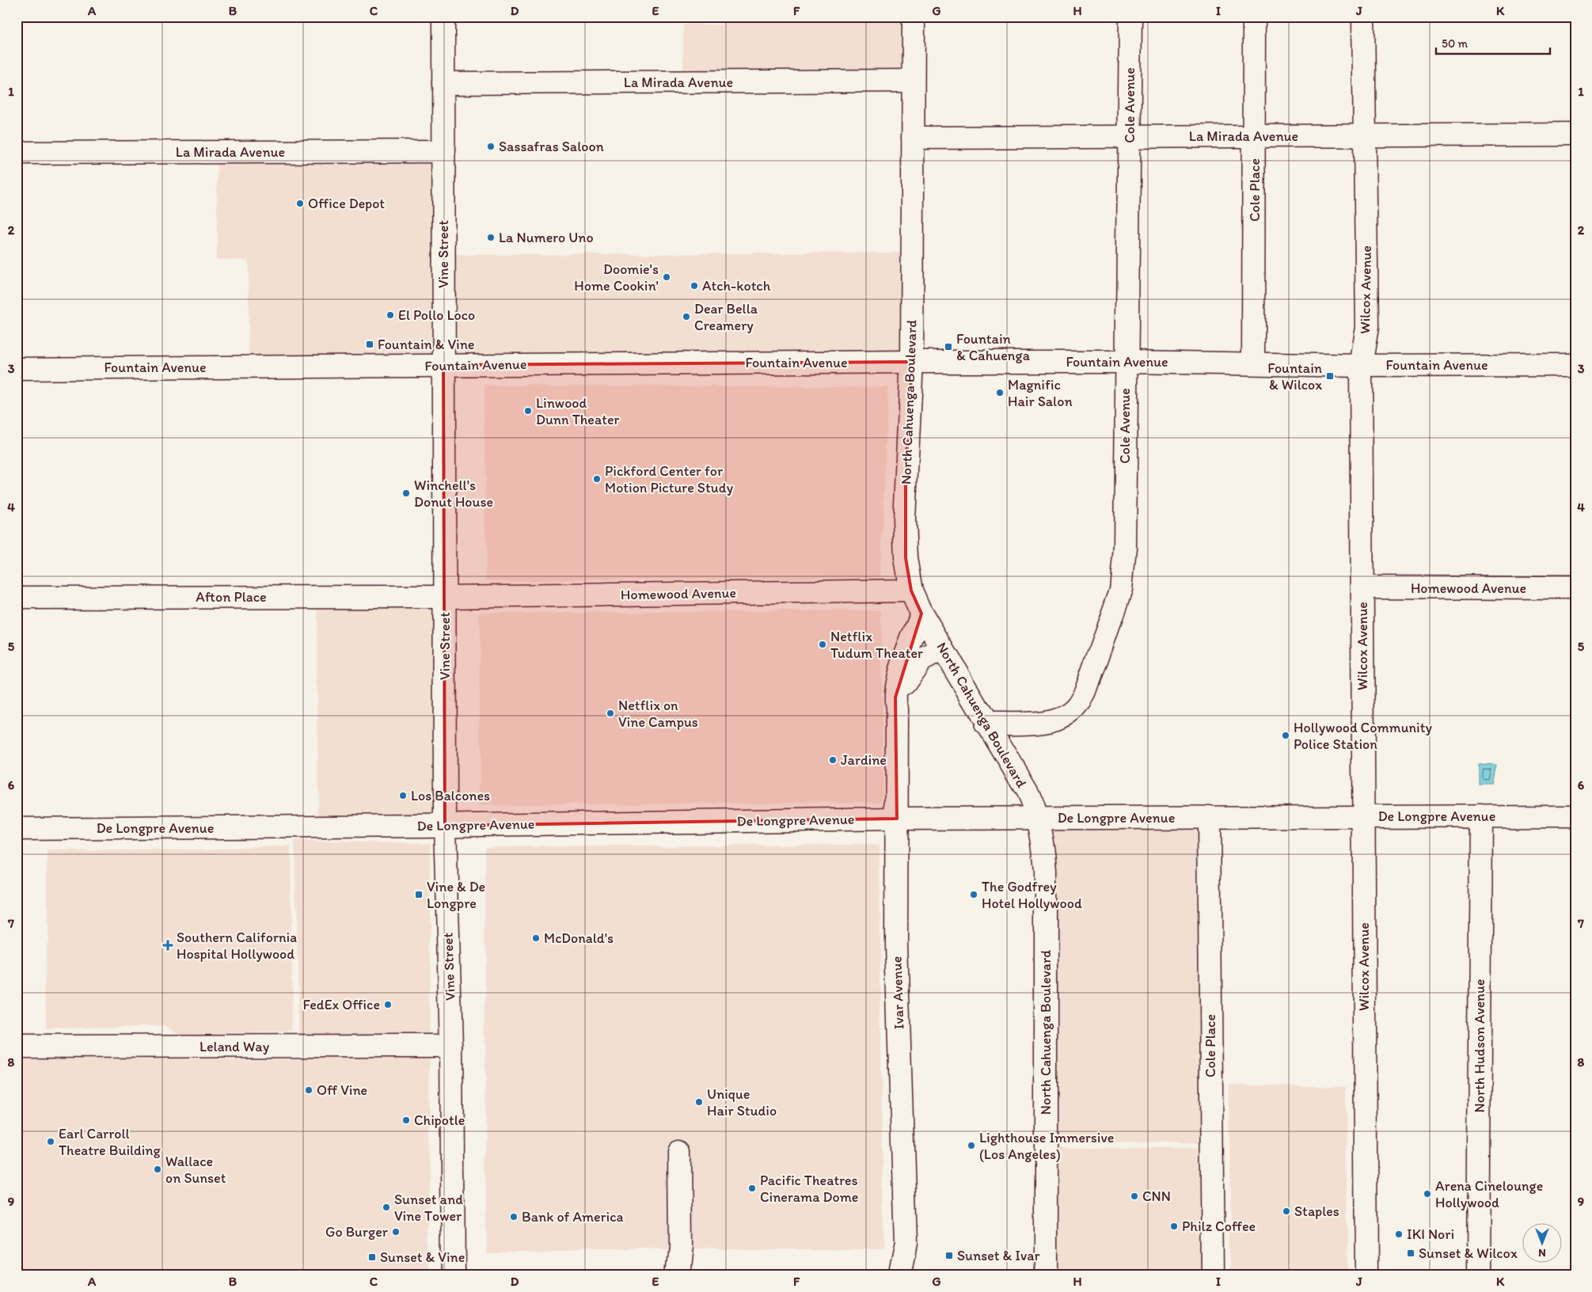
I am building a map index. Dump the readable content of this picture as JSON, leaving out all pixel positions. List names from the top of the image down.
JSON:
{
  "streets": {
    "street": [
      "La Mirada Avenue",
      "Cole Avenue",
      "Cole Place",
      "Vine Street",
      "Wilcox Avenue",
      "Fountain Avenue",
      "North Cahuenga Boulevard",
      "Homewood Avenue",
      "Afton Place",
      "De Longpre Avenue",
      "Ivar Avenue",
      "North Hudson Avenue",
      "Leland Way"
    ]
  },
  "crossings": [
    ["La Mirada Avenue", "Cole Avenue"],
    ["La Mirada Avenue", "Cole Place"],
    ["La Mirada Avenue", "Vine Street"],
    ["La Mirada Avenue", "Wilcox Avenue"],
    ["La Mirada Avenue", "North Cahuenga Boulevard"],
    ["Cole Avenue", "Fountain Avenue"],
    ["Cole Avenue", "North Cahuenga Boulevard"],
    ["Cole Place", "Fountain Avenue"],
    ["Cole Place", "De Longpre Avenue"],
    ["Vine Street", "Fountain Avenue"],
    ["Vine Street", "Homewood Avenue"],
    ["Vine Street", "Afton Place"],
    ["Vine Street", "De Longpre Avenue"],
    ["Vine Street", "Leland Way"],
    ["Wilcox Avenue", "Fountain Avenue"],
    ["Wilcox Avenue", "Homewood Avenue"],
    ["Wilcox Avenue", "De Longpre Avenue"],
    ["Fountain Avenue", "North Cahuenga Boulevard"],
    ["North Cahuenga Boulevard", "Homewood Avenue"],
    ["North Cahuenga Boulevard", "De Longpre Avenue"],
    ["North Cahuenga Boulevard", "Ivar Avenue"],
    ["Homewood Avenue", "Afton Place"],
    ["De Longpre Avenue", "Ivar Avenue"],
    ["De Longpre Avenue", "North Hudson Avenue"]
  ],
  "places": {
    "other": [
      "Sassafras Saloon",
      "Office Depot",
      "La Numero Uno",
      "Doomie's Home Cookin'",
      "Atch-kotch",
      "El Pollo Loco",
      "Dear Bella Creamery",
      "Magnific Hair Salon",
      "Linwood Dunn Theater",
      "Pickford Center for Motion Picture Study",
      "Winchell's Donut House",
      "Netflix Tudum Theater",
      "Netflix on Vine Campus",
      "Hollywood Community Police Station",
      "Jardine",
      "Los Balcones",
      "The Godfrey Hotel Hollywood",
      "McDonald's",
      "FedEx Office",
      "Off Vine",
      "Unique Hair Studio",
      "Chipotle",
      "Earl Carroll Theatre Building",
      "Lighthouse Immersive (Los Angeles)",
      "Wallace on Sunset",
      "Pacific Theatres Cinerama Dome",
      "Arena Cinelounge Hollywood",
      "CNN",
      "Sunset and Vine Tower",
      "Staples",
      "Bank of America",
      "Philz Coffee",
      "Go Burger",
      "IKI Nori"
    ],
    "transit": [
      "Fountain & Vine",
      "Fountain & Cahuenga",
      "Fountain & Wilcox",
      "Vine & De Longpre",
      "Sunset & Wilcox",
      "Sunset & Ivar",
      "Sunset & Vine"
    ],
    "health": ["Southern California Hospital Hollywood"]
  },
  "scale_bar": "50 m",
  "north": "bottom",
  "grid": {
    "columns": [
      "A",
      "B",
      "C",
      "D",
      "E",
      "F",
      "G",
      "H",
      "I",
      "J",
      "K"
    ],
    "rows": [
      "1",
      "2",
      "3",
      "4",
      "5",
      "6",
      "7",
      "8",
      "9"
    ]
  }
}
